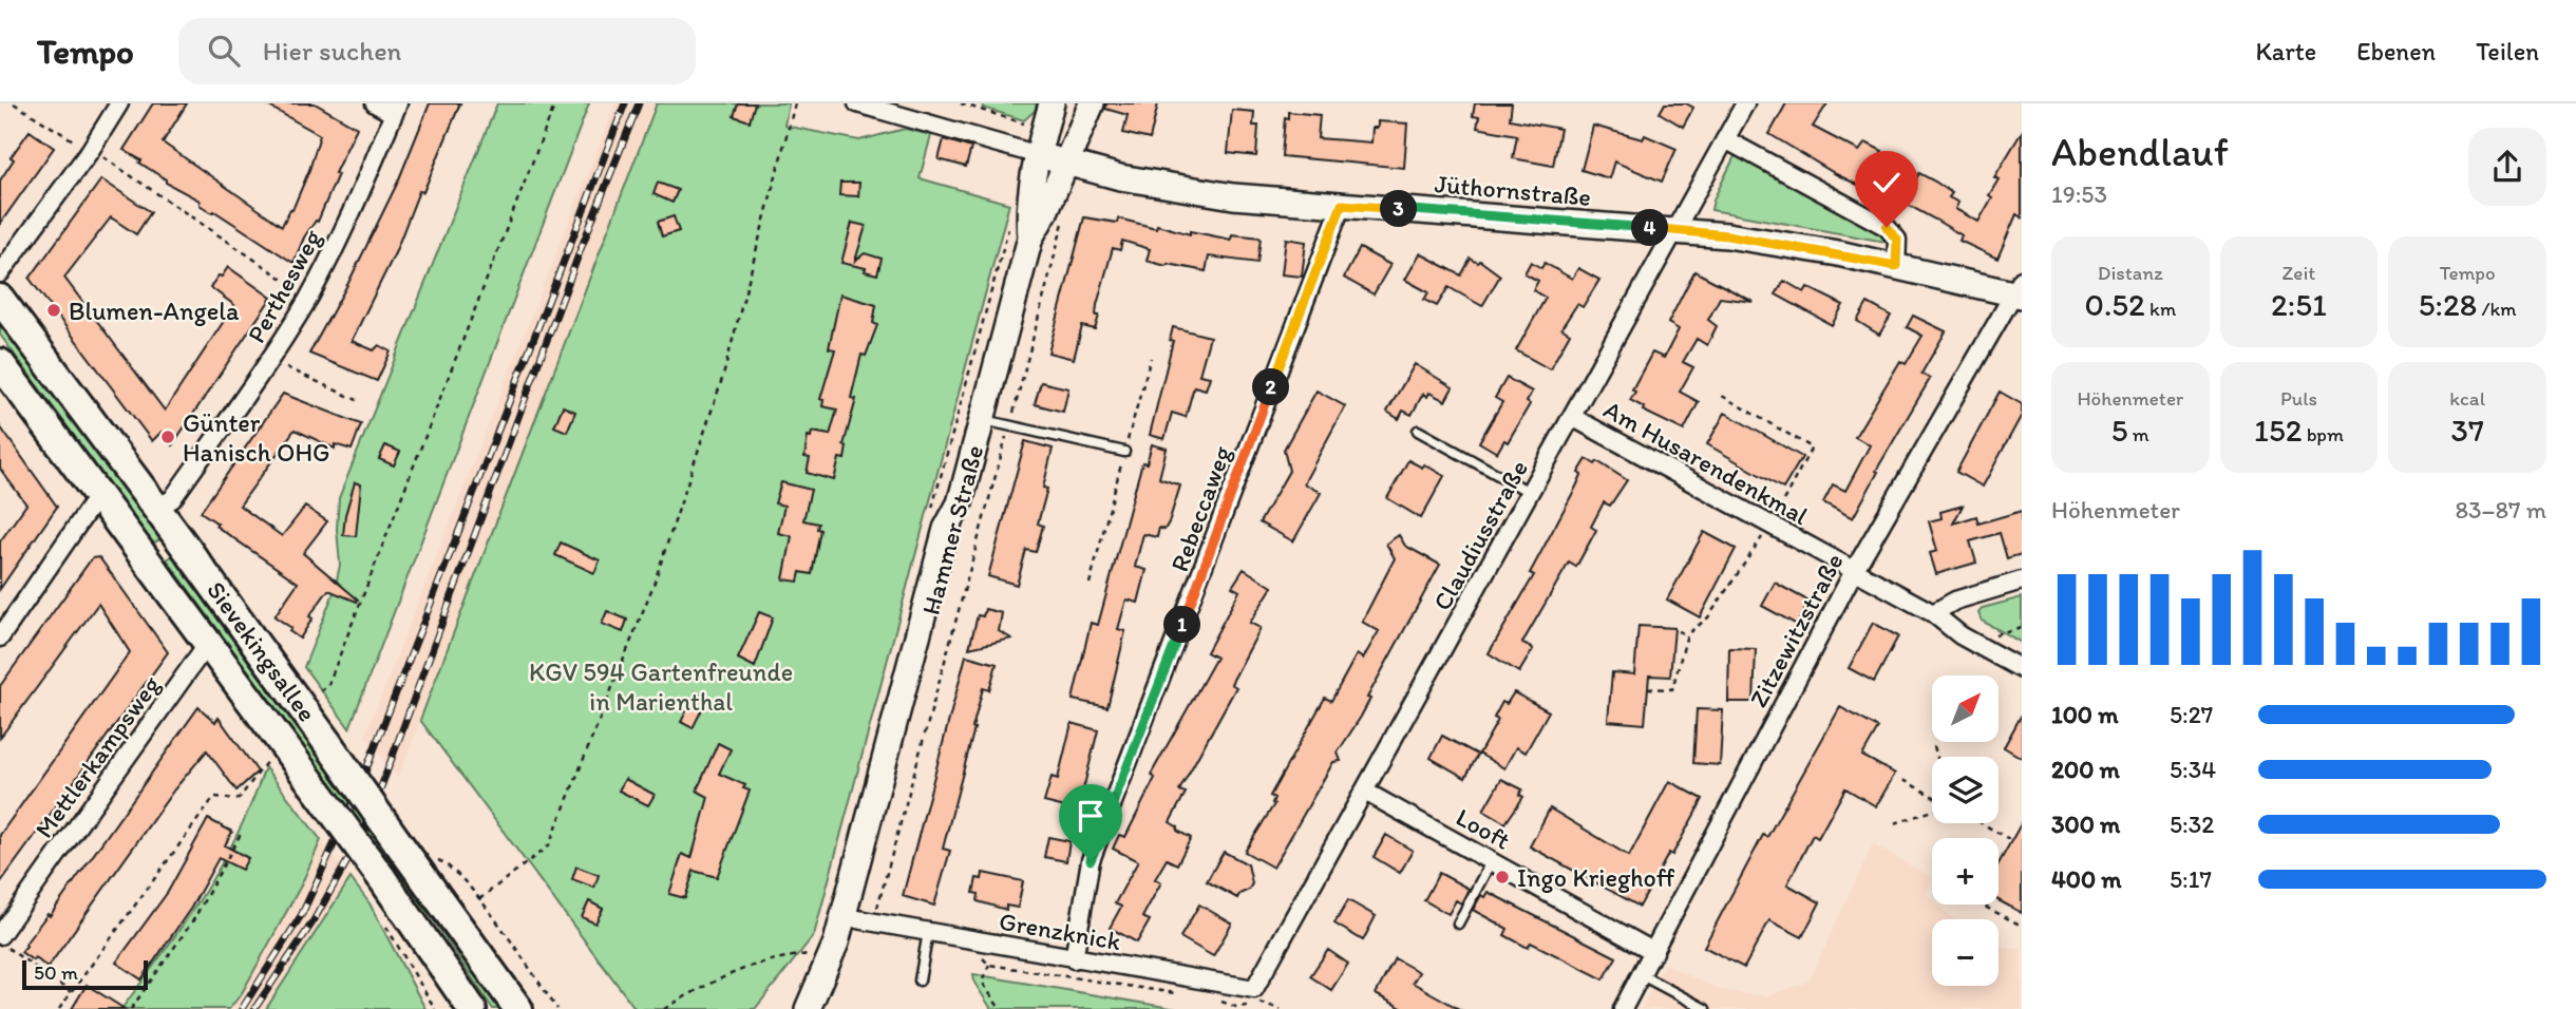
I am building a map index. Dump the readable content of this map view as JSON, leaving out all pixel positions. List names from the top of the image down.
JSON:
{
  "streets": {
    "main road": ["Jüthornstraße", "Hammer Straße", "Sievekingsallee"],
    "street": [
      "Perthesweg",
      "Am Husarendenkmal",
      "Rebeccaweg",
      "Claudiusstraße",
      "Zitzewitzstraße",
      "Mettlerkampsweg",
      "Looft",
      "Grenzknick"
    ]
  },
  "crossings": [
    ["Jüthornstraße", "Rebeccaweg"],
    ["Jüthornstraße", "Hammer Straße"],
    ["Jüthornstraße", "Claudiusstraße"],
    ["Jüthornstraße", "Zitzewitzstraße"],
    ["Perthesweg", "Sievekingsallee"],
    ["Am Husarendenkmal", "Claudiusstraße"],
    ["Am Husarendenkmal", "Zitzewitzstraße"],
    ["Rebeccaweg", "Grenzknick"],
    ["Hammer Straße", "Grenzknick"],
    ["Claudiusstraße", "Looft"],
    ["Claudiusstraße", "Grenzknick"],
    ["Zitzewitzstraße", "Looft"],
    ["Sievekingsallee", "Mettlerkampsweg"]
  ],
  "parks": ["KGV 594 Gartenfreunde in Marienthal"],
  "places": ["Blumen-Angela", "Günter Hanisch OHG", "Ingo Krieghoff"],
  "scale_bar": "50 m",
  "north": "top right",
  "page": {
    "header": "Tempo",
    "search": "Hier suchen",
    "nav": ["Karte", "Ebenen", "Teilen"],
    "heading": ["Abendlauf", "19:53"],
    "pins": [
      "3",
      "4",
      "2",
      "1"
    ],
    "stats": [
      ["Distanz", "0.52 km"],
      ["Zeit", "2:51"],
      ["Tempo", "5:28 /km"],
      ["Höhenmeter", "5 m"],
      ["Puls", "152 bpm"],
      ["kcal", "37"]
    ],
    "chart": ["Höhenmeter", "83–87 m"],
    "map_buttons": ["+", "−"],
    "list": [
      {
        "name": "100 m",
        "note": "5:27"
      },
      {
        "name": "200 m",
        "note": "5:34"
      },
      {
        "name": "300 m",
        "note": "5:32"
      },
      {
        "name": "400 m",
        "note": "5:17"
      }
    ],
    "scale": "50 m"
  }
}
